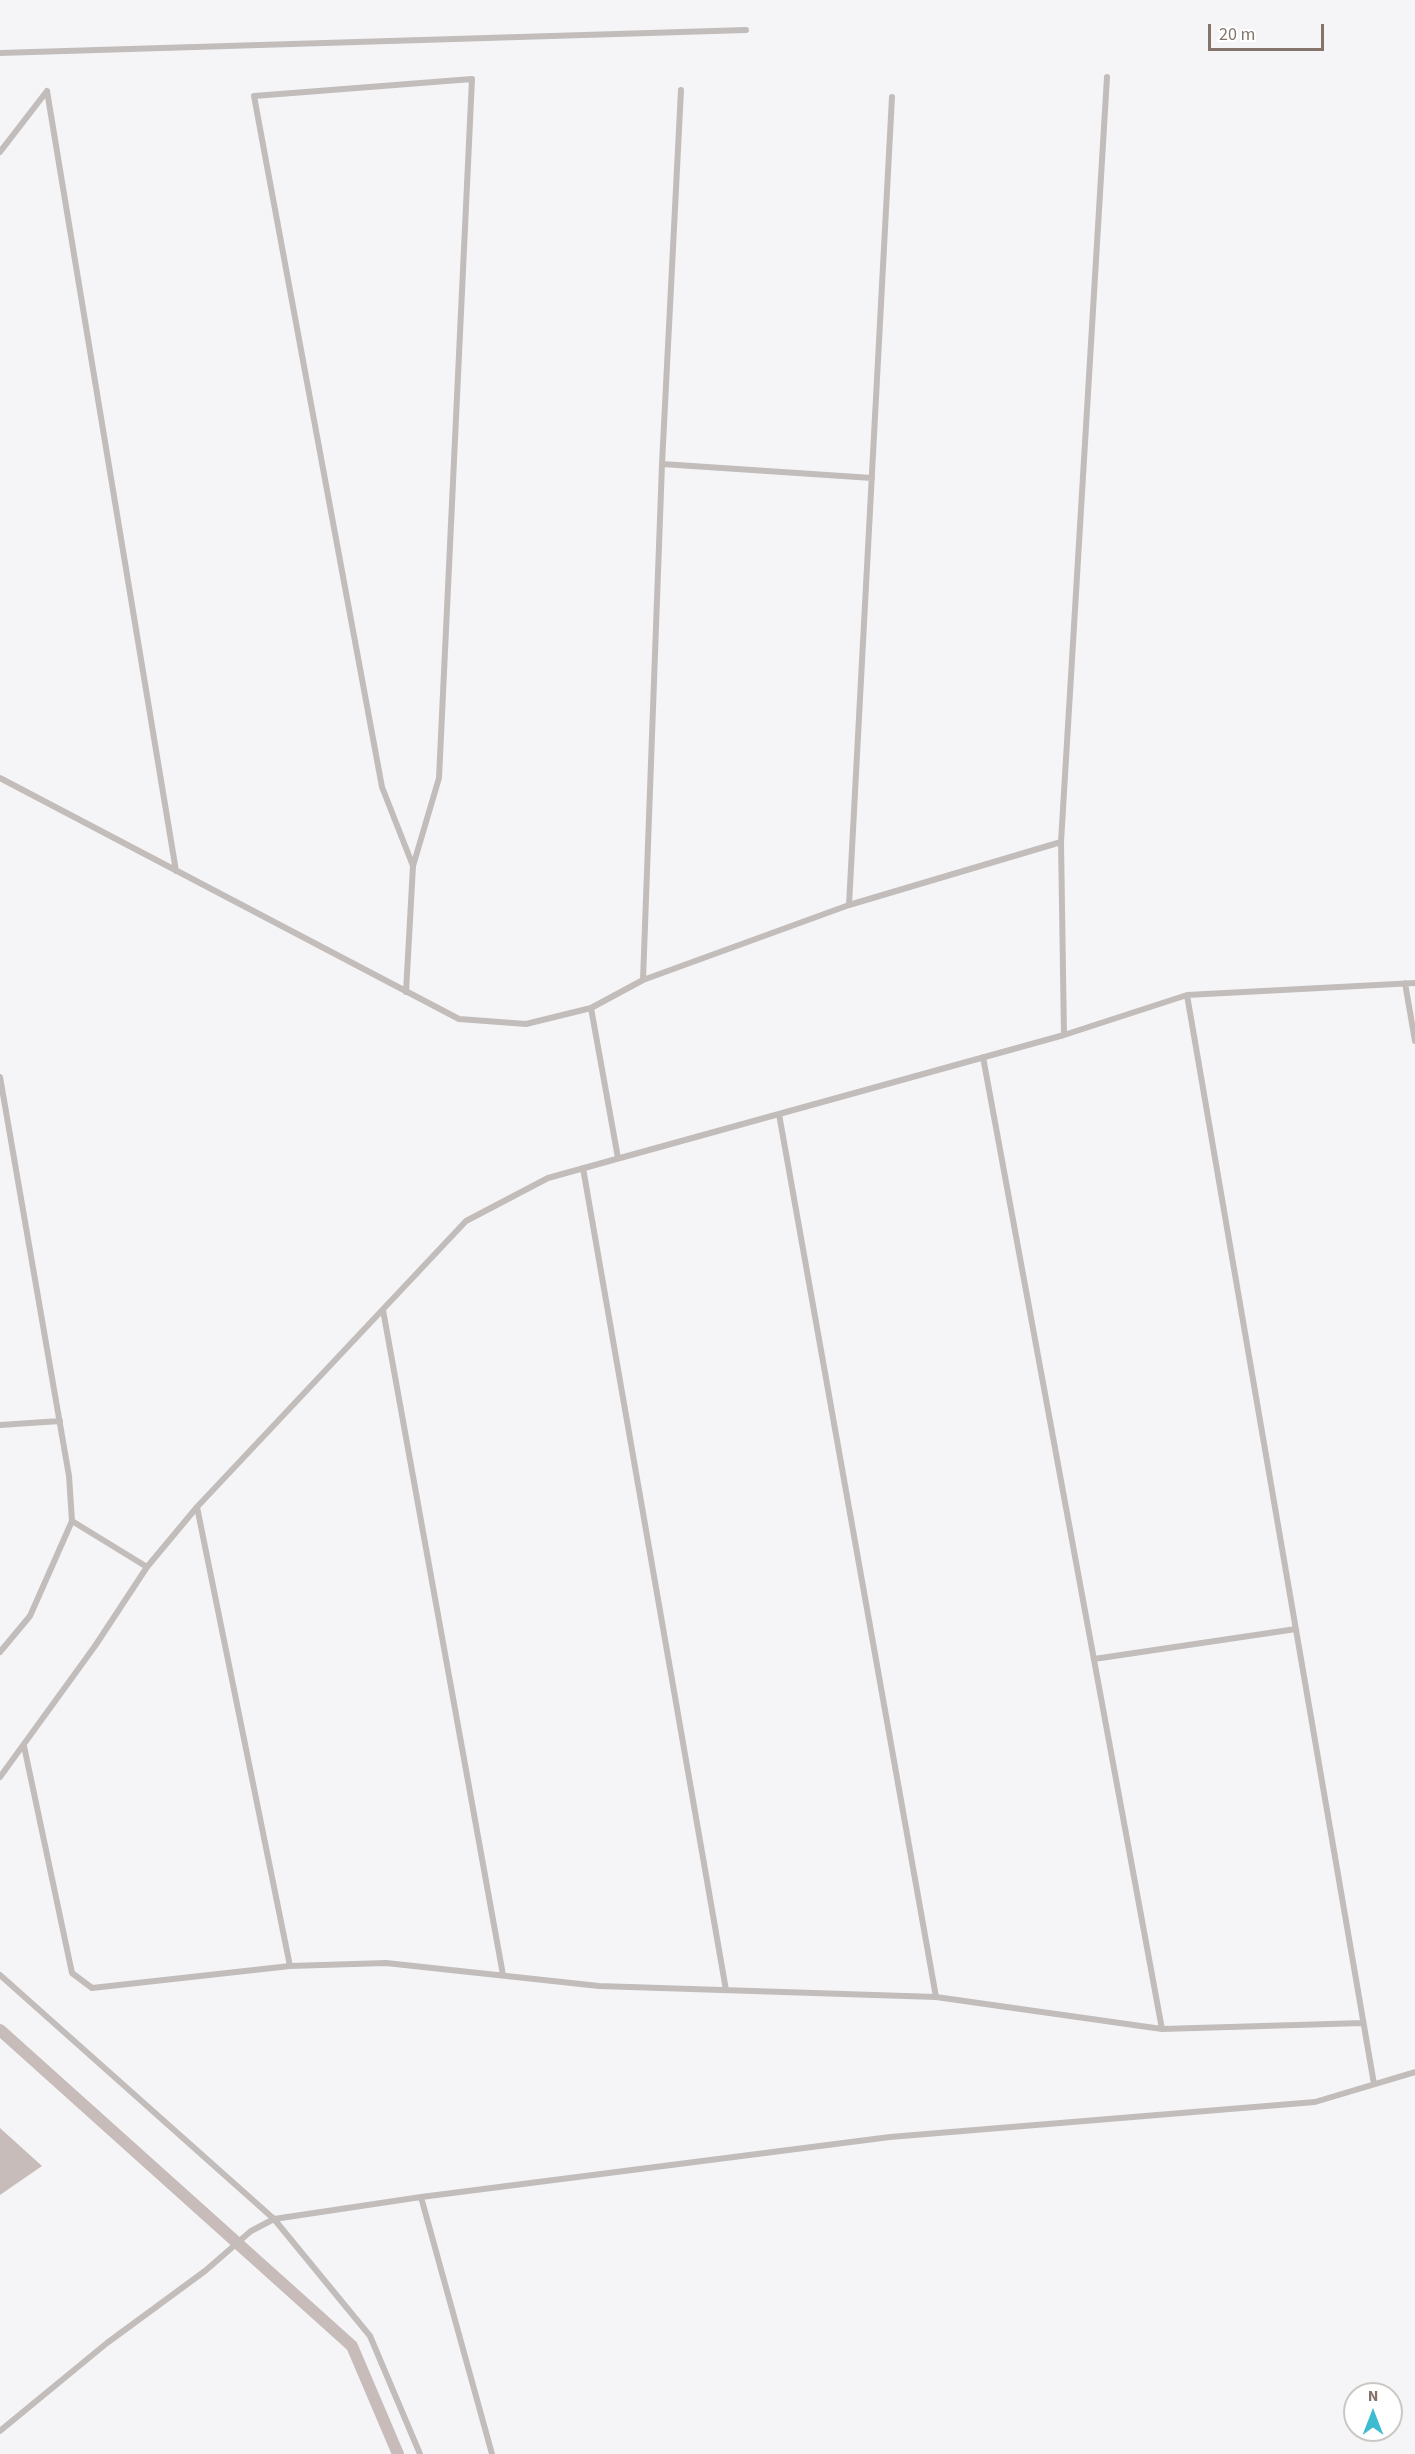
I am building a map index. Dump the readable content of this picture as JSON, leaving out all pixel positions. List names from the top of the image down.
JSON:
{
  "scale_bar": "20 m",
  "north": "top"
}
